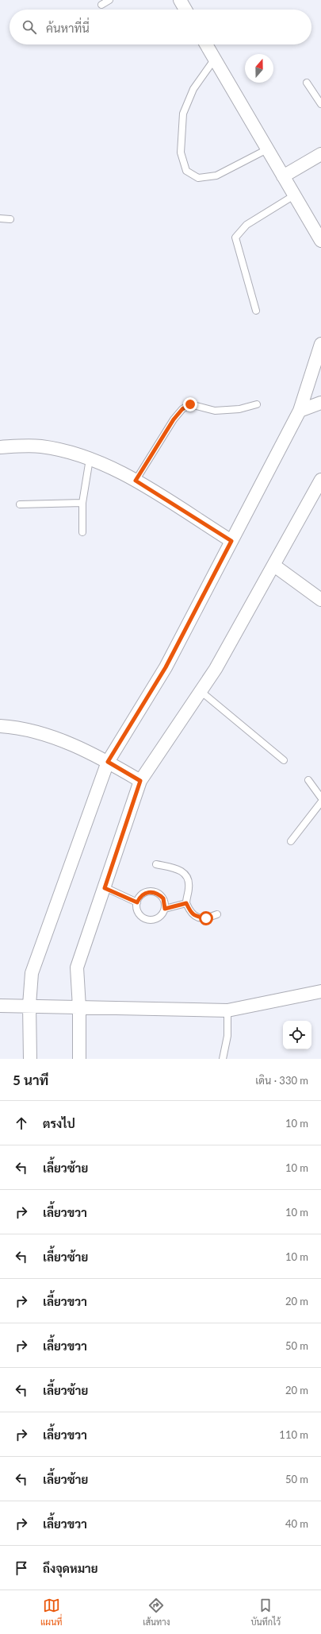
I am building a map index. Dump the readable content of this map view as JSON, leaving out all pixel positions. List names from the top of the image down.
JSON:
{
  "north": "top",
  "page": {
    "search": "ค้นหาที่นี่",
    "heading": ["5 นาที", "เดิน · 330 m"],
    "list": [
      ["ตรงไป", "10 m"],
      ["เลี้ยวซ้าย", "10 m"],
      ["เลี้ยวขวา", "10 m"],
      ["เลี้ยวซ้าย", "10 m"],
      ["เลี้ยวขวา", "20 m"],
      ["เลี้ยวขวา", "50 m"],
      ["เลี้ยวซ้าย", "20 m"],
      ["เลี้ยวขวา", "110 m"],
      ["เลี้ยวซ้าย", "50 m"],
      ["เลี้ยวขวา", "40 m"],
      "ถึงจุดหมาย"
    ],
    "nav": ["แผนที่", "เส้นทาง", "บันทึกไว้"]
  }
}
